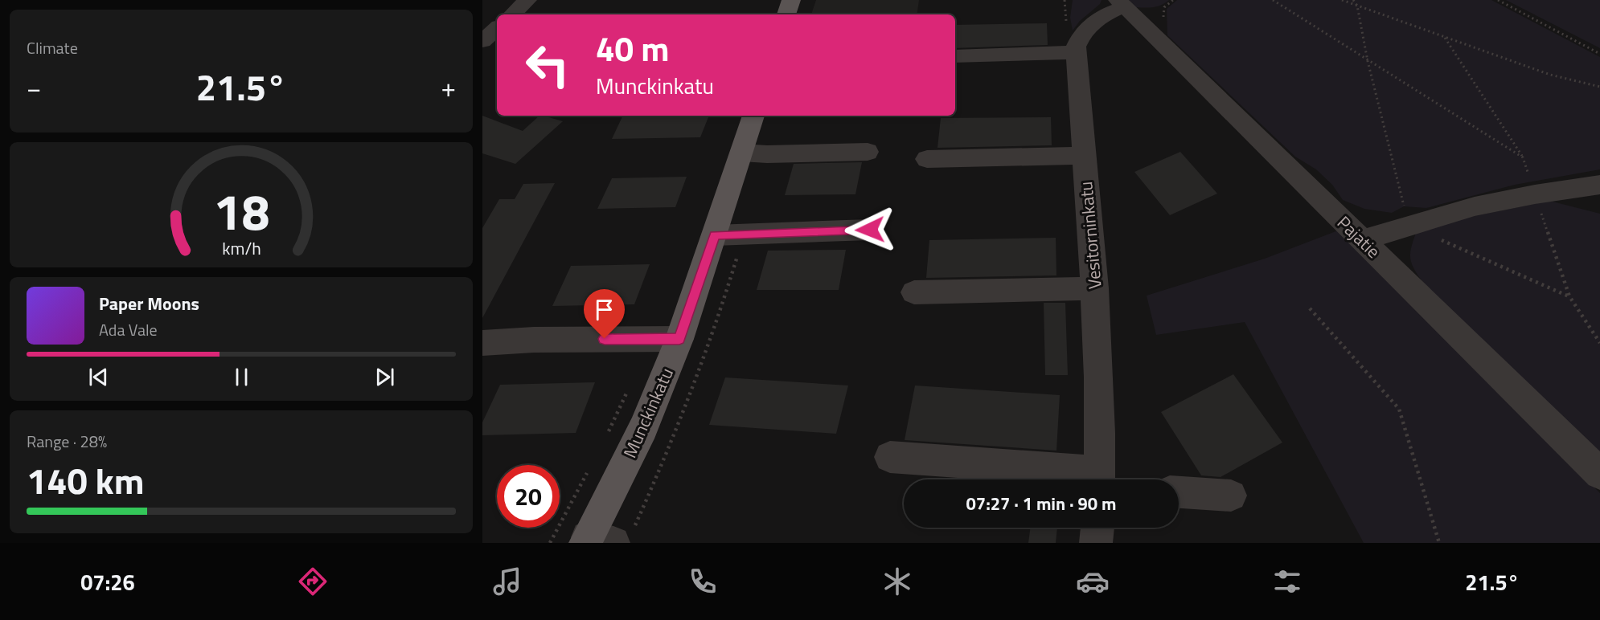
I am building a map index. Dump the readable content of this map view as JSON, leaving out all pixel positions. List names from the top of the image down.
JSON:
{
  "streets": {
    "main road": ["Munckinkatu"],
    "street": ["Vesitorninkatu", "Pajatie"]
  },
  "crossings": [
    ["Vesitorninkatu", "Pajatie"]
  ],
  "page": {
    "tile": [
      "Climate",
      ["Range · 28%", "140 km"]
    ],
    "turn": ["40 m", "Munckinkatu"],
    "heat": ["−", "21.5°", "+"],
    "song": ["Paper Moons", "Ada Vale"],
    "limit": "20",
    "trip": "07:27 · 1 min · 90 m",
    "tabs": ["07:26", "21.5°"],
    "gauge": ["18", "km/h"]
  }
}
